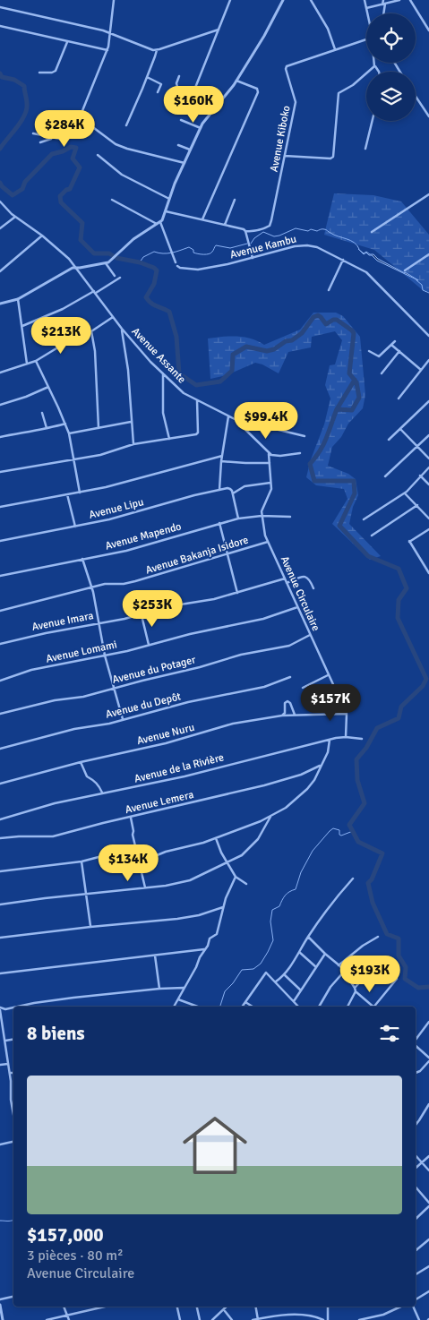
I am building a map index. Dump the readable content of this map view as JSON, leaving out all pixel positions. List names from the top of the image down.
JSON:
{
  "streets": {
    "street": [
      "Avenue Kiboko",
      "Avenue Kambu",
      "Avenue Assante",
      "Avenue Lipu",
      "Avenue Mapendo",
      "Avenue Bakanja Isidore",
      "Avenue Circulaire",
      "Avenue Imara",
      "Avenue Lomami",
      "Avenue du Potager",
      "Avenue du Depôt",
      "Avenue Nuru",
      "Avenue de la Rivière",
      "Avenue Lemera"
    ]
  },
  "crossings": [
    ["Avenue Mapendo", "Avenue Circulaire"],
    ["Avenue Bakanja Isidore", "Avenue Circulaire"],
    ["Avenue Circulaire", "Avenue Imara"],
    ["Avenue Circulaire", "Avenue Lomami"],
    ["Avenue Circulaire", "Avenue du Potager"],
    ["Avenue Circulaire", "Avenue de la Rivière"]
  ],
  "page": {
    "price": [
      "$160K",
      "$284K",
      "$213K",
      "$99.4K",
      "$253K",
      "$157K",
      "$134K",
      "$193K"
    ],
    "heading": "8 biens",
    "list": [
      {
        "name": "$157,000",
        "note": "3 pièces · 80 m² · Avenue Circulaire"
      }
    ]
  }
}
